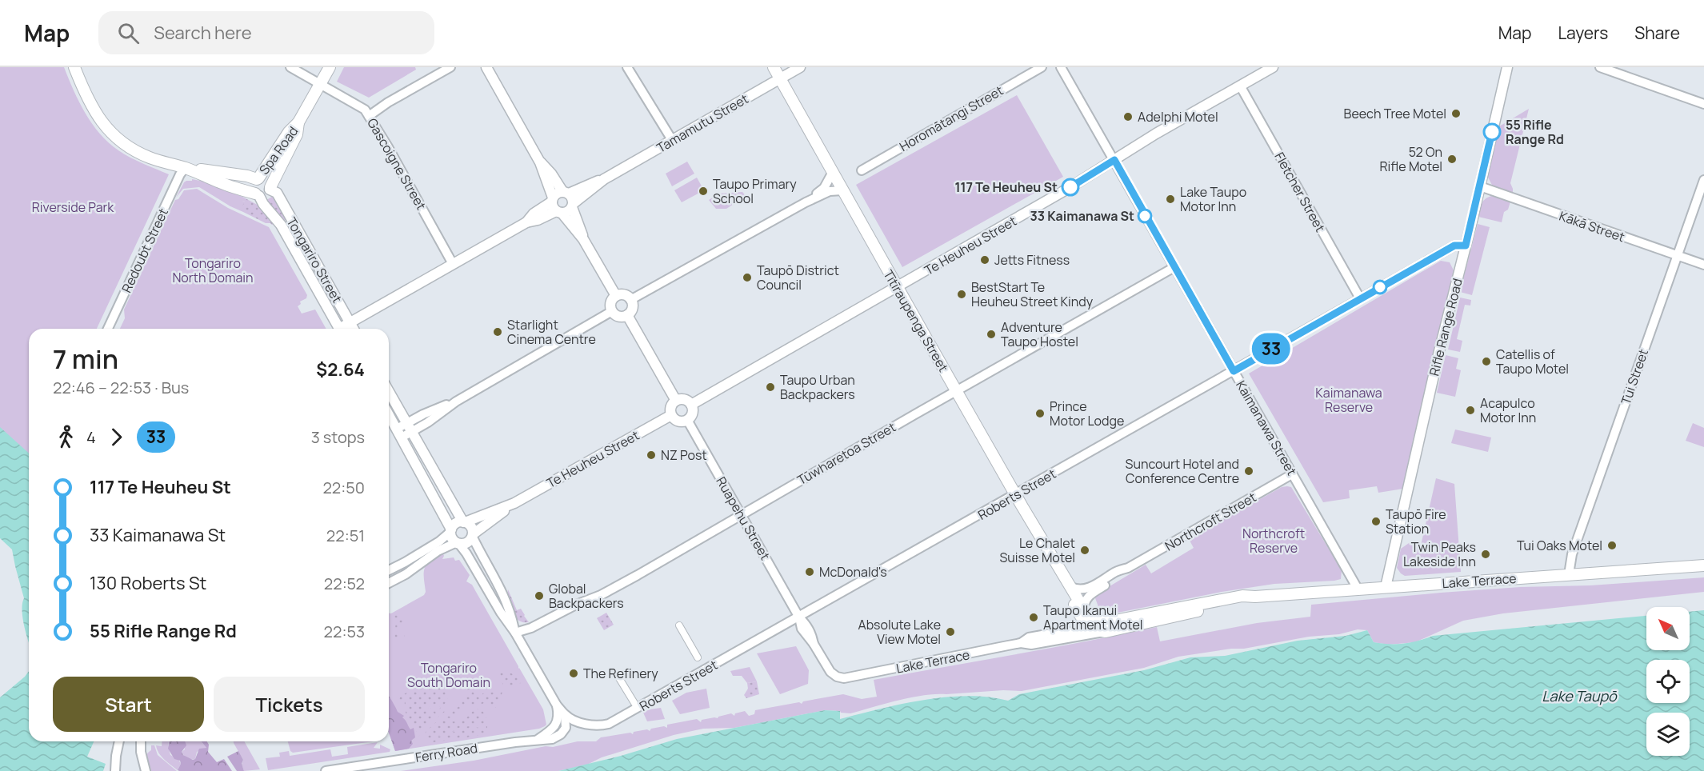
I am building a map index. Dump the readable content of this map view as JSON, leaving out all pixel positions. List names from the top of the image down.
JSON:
{
  "streets": {
    "main road": ["Spa Road", "Tītīraupenga Street", "Lake Terrace"],
    "street": [
      "Horomātangi Street",
      "Tamamutu Street",
      "Gascoigne Street",
      "Fletcher Street",
      "Kākā Street",
      "Te Heuheu Street",
      "Redoubt Street",
      "Tongariro Street",
      "Rifle Range Road",
      "Tui Street",
      "Kaimanawa Street",
      "Tūwharetoa Street",
      "Roberts Street",
      "Ruapehu Street",
      "Northcroft Street",
      "Ferry Road"
    ]
  },
  "crossings": [
    ["Tamamutu Street", "Tītīraupenga Street"],
    ["Spa Road", "Gascoigne Street"],
    ["Spa Road", "Tongariro Street"],
    ["Fletcher Street", "Te Heuheu Street"],
    ["Fletcher Street", "Roberts Street"],
    ["Kākā Street", "Rifle Range Road"],
    ["Kākā Street", "Tui Street"],
    ["Te Heuheu Street", "Tītīraupenga Street"],
    ["Te Heuheu Street", "Kaimanawa Street"],
    ["Te Heuheu Street", "Ruapehu Street"],
    ["Tītīraupenga Street", "Tūwharetoa Street"],
    ["Tītīraupenga Street", "Roberts Street"],
    ["Tītīraupenga Street", "Northcroft Street"],
    ["Tītīraupenga Street", "Lake Terrace"],
    ["Rifle Range Road", "Roberts Street"],
    ["Rifle Range Road", "Lake Terrace"],
    ["Tui Street", "Lake Terrace"],
    ["Kaimanawa Street", "Tūwharetoa Street"],
    ["Kaimanawa Street", "Roberts Street"],
    ["Kaimanawa Street", "Northcroft Street"],
    ["Kaimanawa Street", "Lake Terrace"],
    ["Tūwharetoa Street", "Ruapehu Street"],
    ["Roberts Street", "Ruapehu Street"],
    ["Roberts Street", "Ferry Road"],
    ["Ruapehu Street", "Lake Terrace"],
    ["Northcroft Street", "Lake Terrace"]
  ],
  "water": ["Lake Taupō"],
  "parks": [
    "Riverside Park",
    "Tongariro North Domain",
    "Kaimanawa Reserve",
    "Northcroft Reserve",
    "Tongariro South Domain"
  ],
  "places": [
    "Beech Tree Motel",
    "Adelphi Motel",
    "55 Rifle Range Rd",
    "52 On Rifle Motel",
    "117 Te Heuheu St",
    "Taupo Primary School",
    "Lake Taupo Motor Inn",
    "33 Kaimanawa St",
    "Jetts Fitness",
    "Taupō District Council",
    "BestStart Te Heuheu Street Kindy",
    "Starlight Cinema Centre",
    "Adventure Taupo Hostel",
    "Catellis of Taupo Motel",
    "Taupo Urban Backpackers",
    "Acapulco Motor Inn",
    "Prince Motor Lodge",
    "NZ Post",
    "Suncourt Hotel and Conference Centre",
    "Taupō Fire Station",
    "Tui Oaks Motel",
    "Le Chalet Suisse Motel",
    "Twin Peaks Lakeside Inn",
    "McDonald's",
    "Global Backpackers",
    "Taupo Ikanui Apartment Motel",
    "Absolute Lake View Motel",
    "The Refinery"
  ],
  "lines": ["bus line 33"],
  "north": "top left",
  "page": {
    "header": "Map",
    "search": "Search here",
    "nav": ["Map", "Layers", "Share"],
    "on_map": "33",
    "heading": ["7 min", "22:46 – 22:53 · Bus", "$2.64"],
    "legs": ["4", "33", "3 stops"],
    "list": [
      {
        "name": "117 Te Heuheu St",
        "value": "22:50"
      },
      {
        "name": "33 Kaimanawa St",
        "value": "22:51"
      },
      {
        "name": "130 Roberts St",
        "value": "22:52"
      },
      {
        "name": "55 Rifle Range Rd",
        "value": "22:53"
      }
    ],
    "buttons": ["Start", "Tickets"]
  }
}
